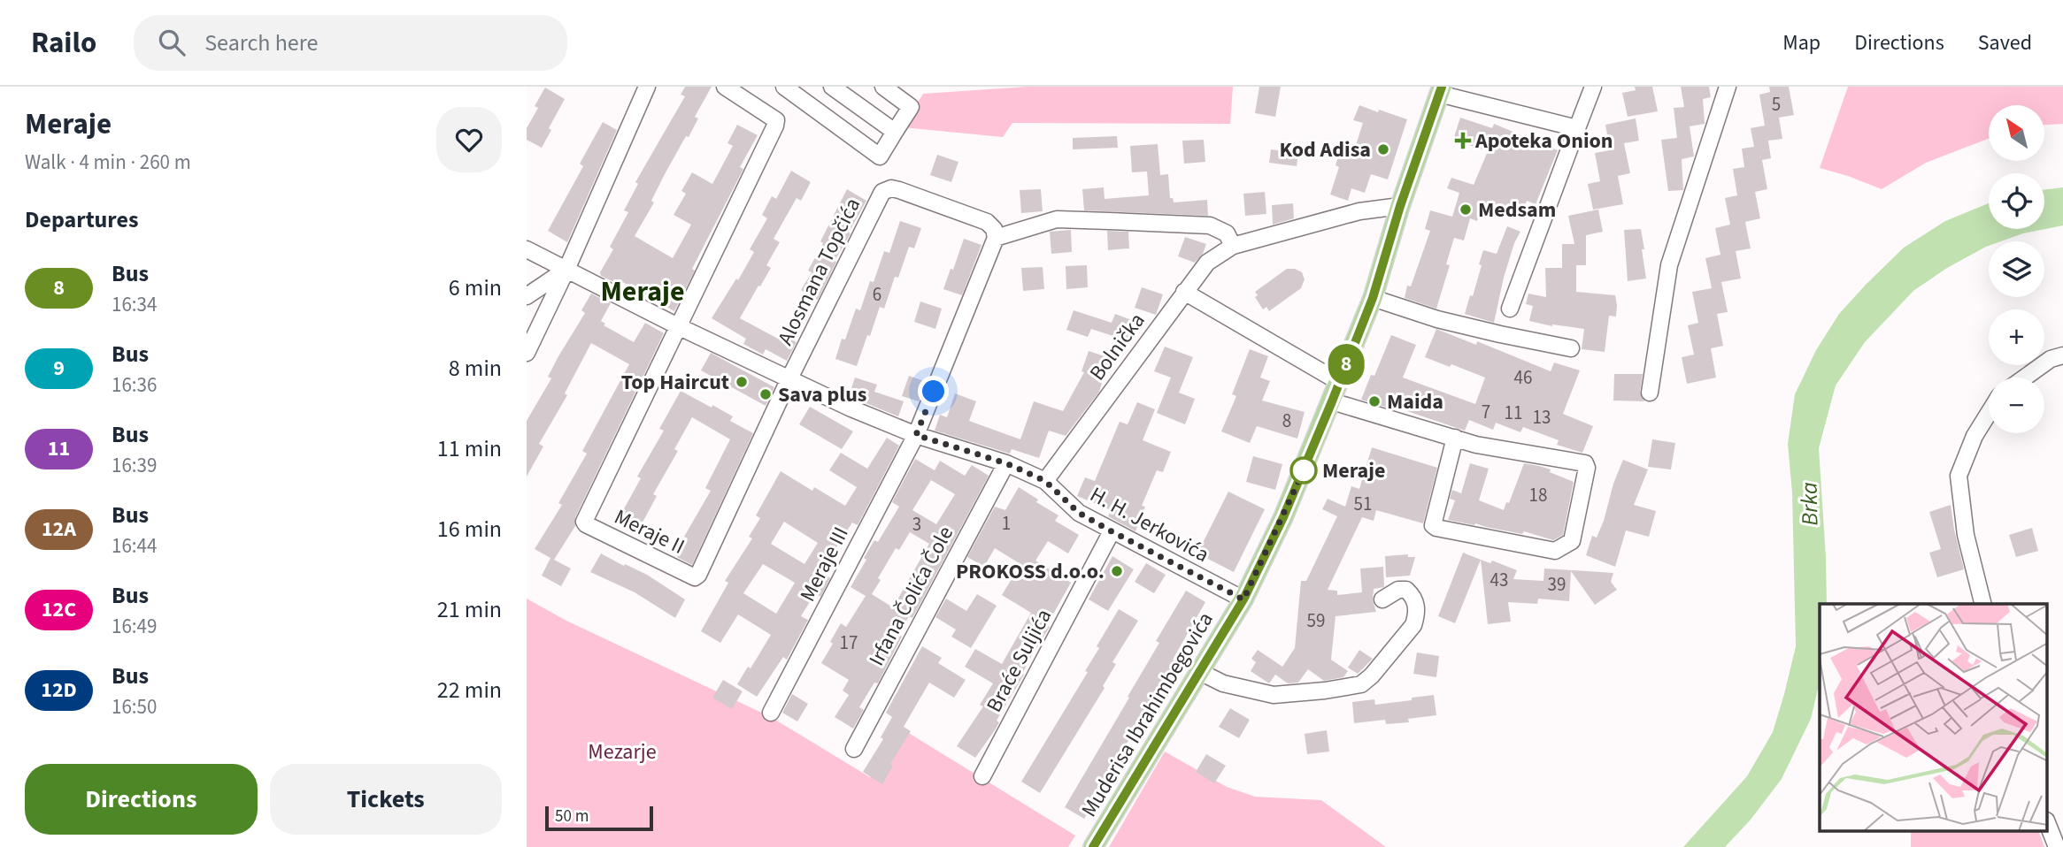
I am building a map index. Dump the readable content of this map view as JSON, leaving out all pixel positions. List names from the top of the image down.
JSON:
{
  "streets": {
    "main road": ["Muderisa Ibrahimbegovića"],
    "street": [
      "Alosmana Topčića",
      "Bolnička",
      "H. H. Jerkovića",
      "Meraje II",
      "Meraje III",
      "Irfana Čolića Čole",
      "Braće Suljića"
    ]
  },
  "crossings": [
    ["Alosmana Topčića", "H. H. Jerkovića"],
    ["Alosmana Topčića", "Meraje II"],
    ["Bolnička", "H. H. Jerkovića"],
    ["Bolnička", "Muderisa Ibrahimbegovića"],
    ["H. H. Jerkovića", "Meraje II"],
    ["H. H. Jerkovića", "Meraje III"],
    ["H. H. Jerkovića", "Irfana Čolića Čole"],
    ["H. H. Jerkovića", "Braće Suljića"],
    ["H. H. Jerkovića", "Muderisa Ibrahimbegovića"]
  ],
  "districts": ["Meraje"],
  "water": ["Brka"],
  "parks": ["Mezarje"],
  "places": {
    "health": ["Apoteka Onion"],
    "other": [
      "Kod Adisa",
      "Medsam",
      "Top Haircut",
      "Sava plus",
      "Maida",
      "Meraje",
      "PROKOSS d.o.o."
    ]
  },
  "lines": ["bus line 8"],
  "house_numbers": [
    "5",
    "6",
    "46",
    "7",
    "11",
    "13",
    "8",
    "18",
    "51",
    "1",
    "3",
    "43",
    "39",
    "59",
    "17"
  ],
  "scale_bar": "50 m",
  "north": "top left",
  "page": {
    "header": "Railo",
    "search": "Search here",
    "nav": ["Map", "Directions", "Saved"],
    "heading": [
      ["Meraje", "Walk · 4 min · 260 m"],
      "Departures"
    ],
    "on_map": "8",
    "map_buttons": ["+", "−"],
    "list": [
      {
        "mark": "8",
        "name": "Bus",
        "note": "16:34",
        "value": "6 min"
      },
      {
        "mark": "9",
        "name": "Bus",
        "note": "16:36",
        "value": "8 min"
      },
      {
        "mark": "11",
        "name": "Bus",
        "note": "16:39",
        "value": "11 min"
      },
      {
        "mark": "12A",
        "name": "Bus",
        "note": "16:44",
        "value": "16 min"
      },
      {
        "mark": "12C",
        "name": "Bus",
        "note": "16:49",
        "value": "21 min"
      },
      {
        "mark": "12D",
        "name": "Bus",
        "note": "16:50",
        "value": "22 min"
      }
    ],
    "buttons": ["Directions", "Tickets"],
    "scale": "50 m"
  }
}
